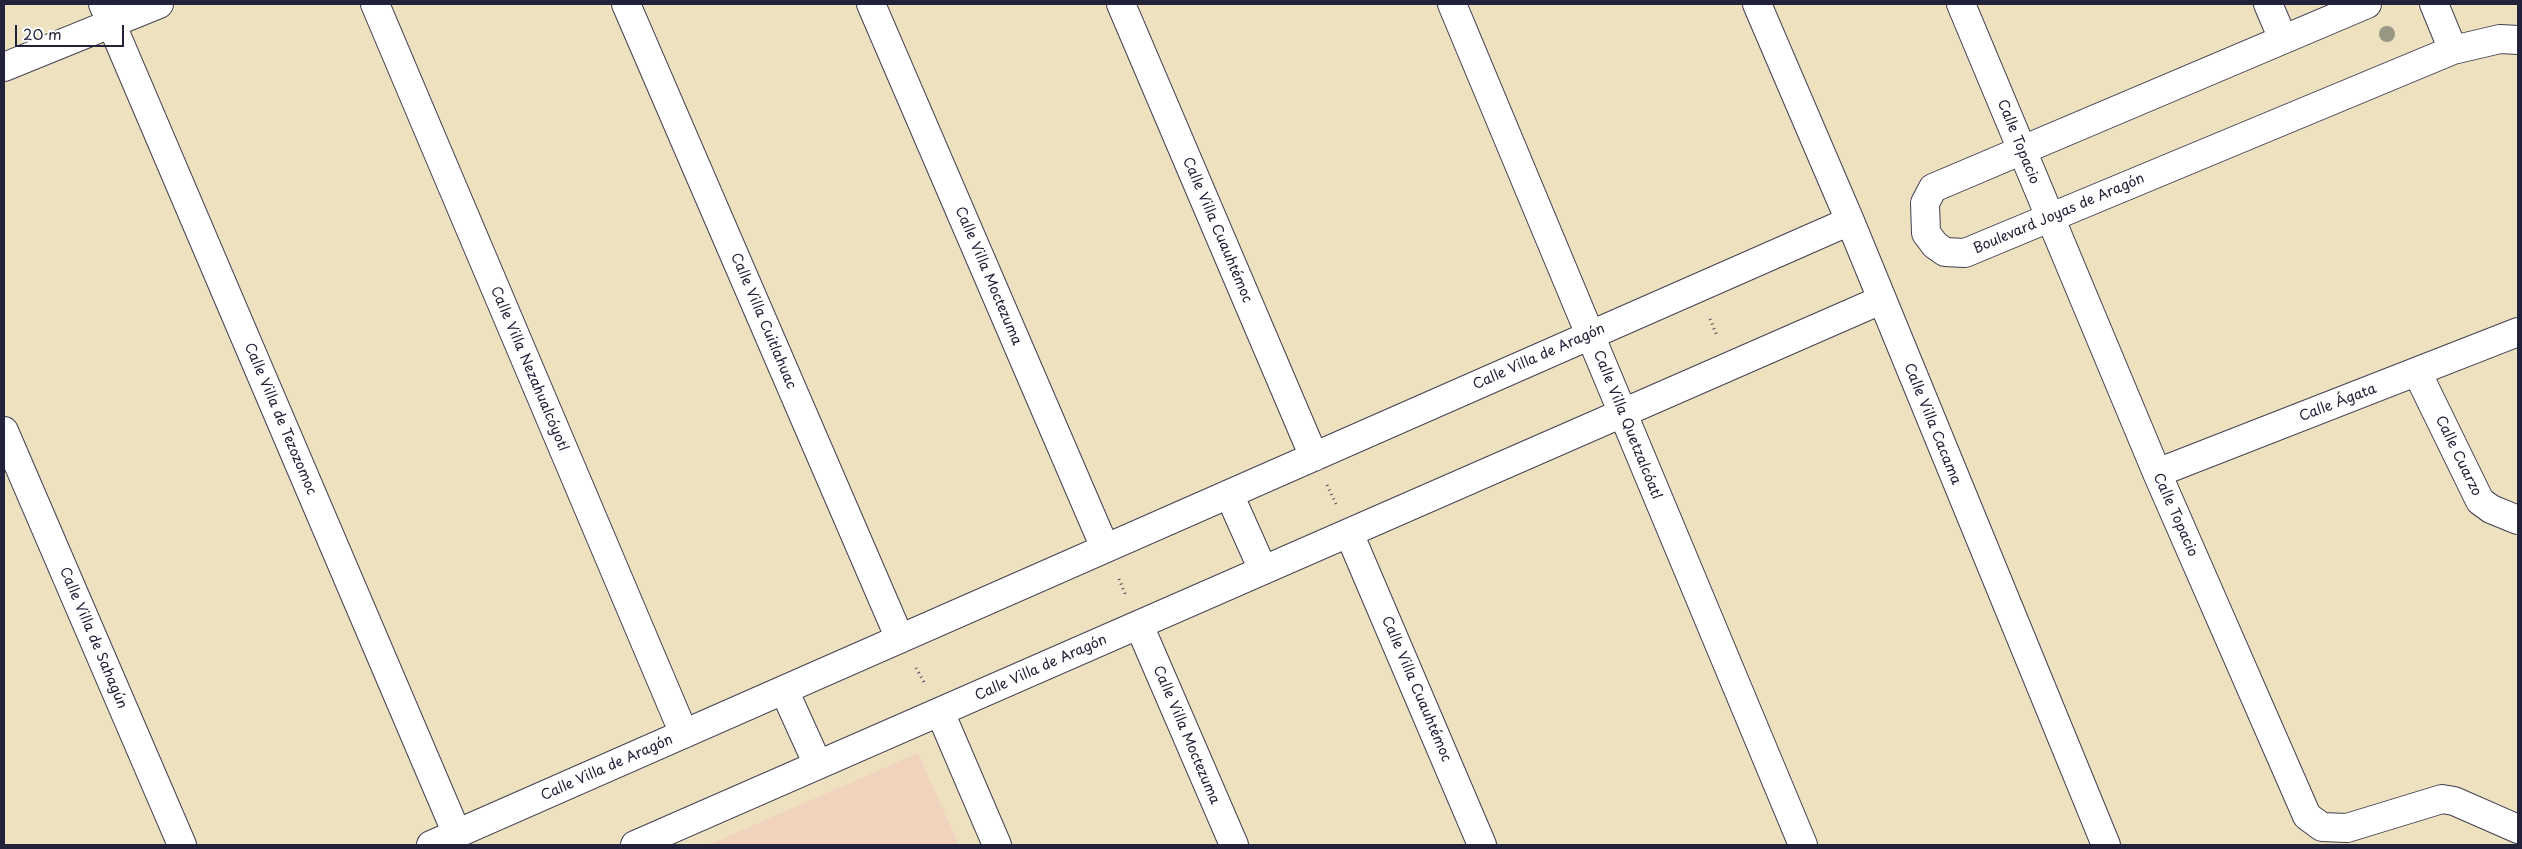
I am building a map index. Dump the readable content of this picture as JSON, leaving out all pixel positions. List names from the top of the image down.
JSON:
{
  "streets": {
    "street": [
      "Calle Topacio",
      "Boulevard Joyas de Aragón",
      "Calle Villa Cuauhtémoc",
      "Calle Villa Moctezuma",
      "Calle Villa Cuitlahuac",
      "Calle Villa de Aragón",
      "Calle Villa Nezahualcóyotl",
      "Calle Ágata",
      "Calle Villa de Tezozomoc",
      "Calle Villa Cacama",
      "Calle Villa Quetzalcóatl",
      "Calle Cuarzo",
      "Calle Villa de Sahagún"
    ]
  },
  "crossings": [
    ["Calle Topacio", "Boulevard Joyas de Aragón"],
    ["Calle Topacio", "Calle Ágata"],
    ["Calle Villa Cuauhtémoc", "Calle Villa de Aragón"],
    ["Calle Villa Moctezuma", "Calle Villa de Aragón"],
    ["Calle Villa Cuitlahuac", "Calle Villa de Aragón"],
    ["Calle Villa de Aragón", "Calle Villa Nezahualcóyotl"],
    ["Calle Villa de Aragón", "Calle Villa de Tezozomoc"],
    ["Calle Villa de Aragón", "Calle Villa Cacama"],
    ["Calle Villa de Aragón", "Calle Villa Quetzalcóatl"],
    ["Calle Ágata", "Calle Cuarzo"]
  ],
  "scale_bar": "20 m"
}
